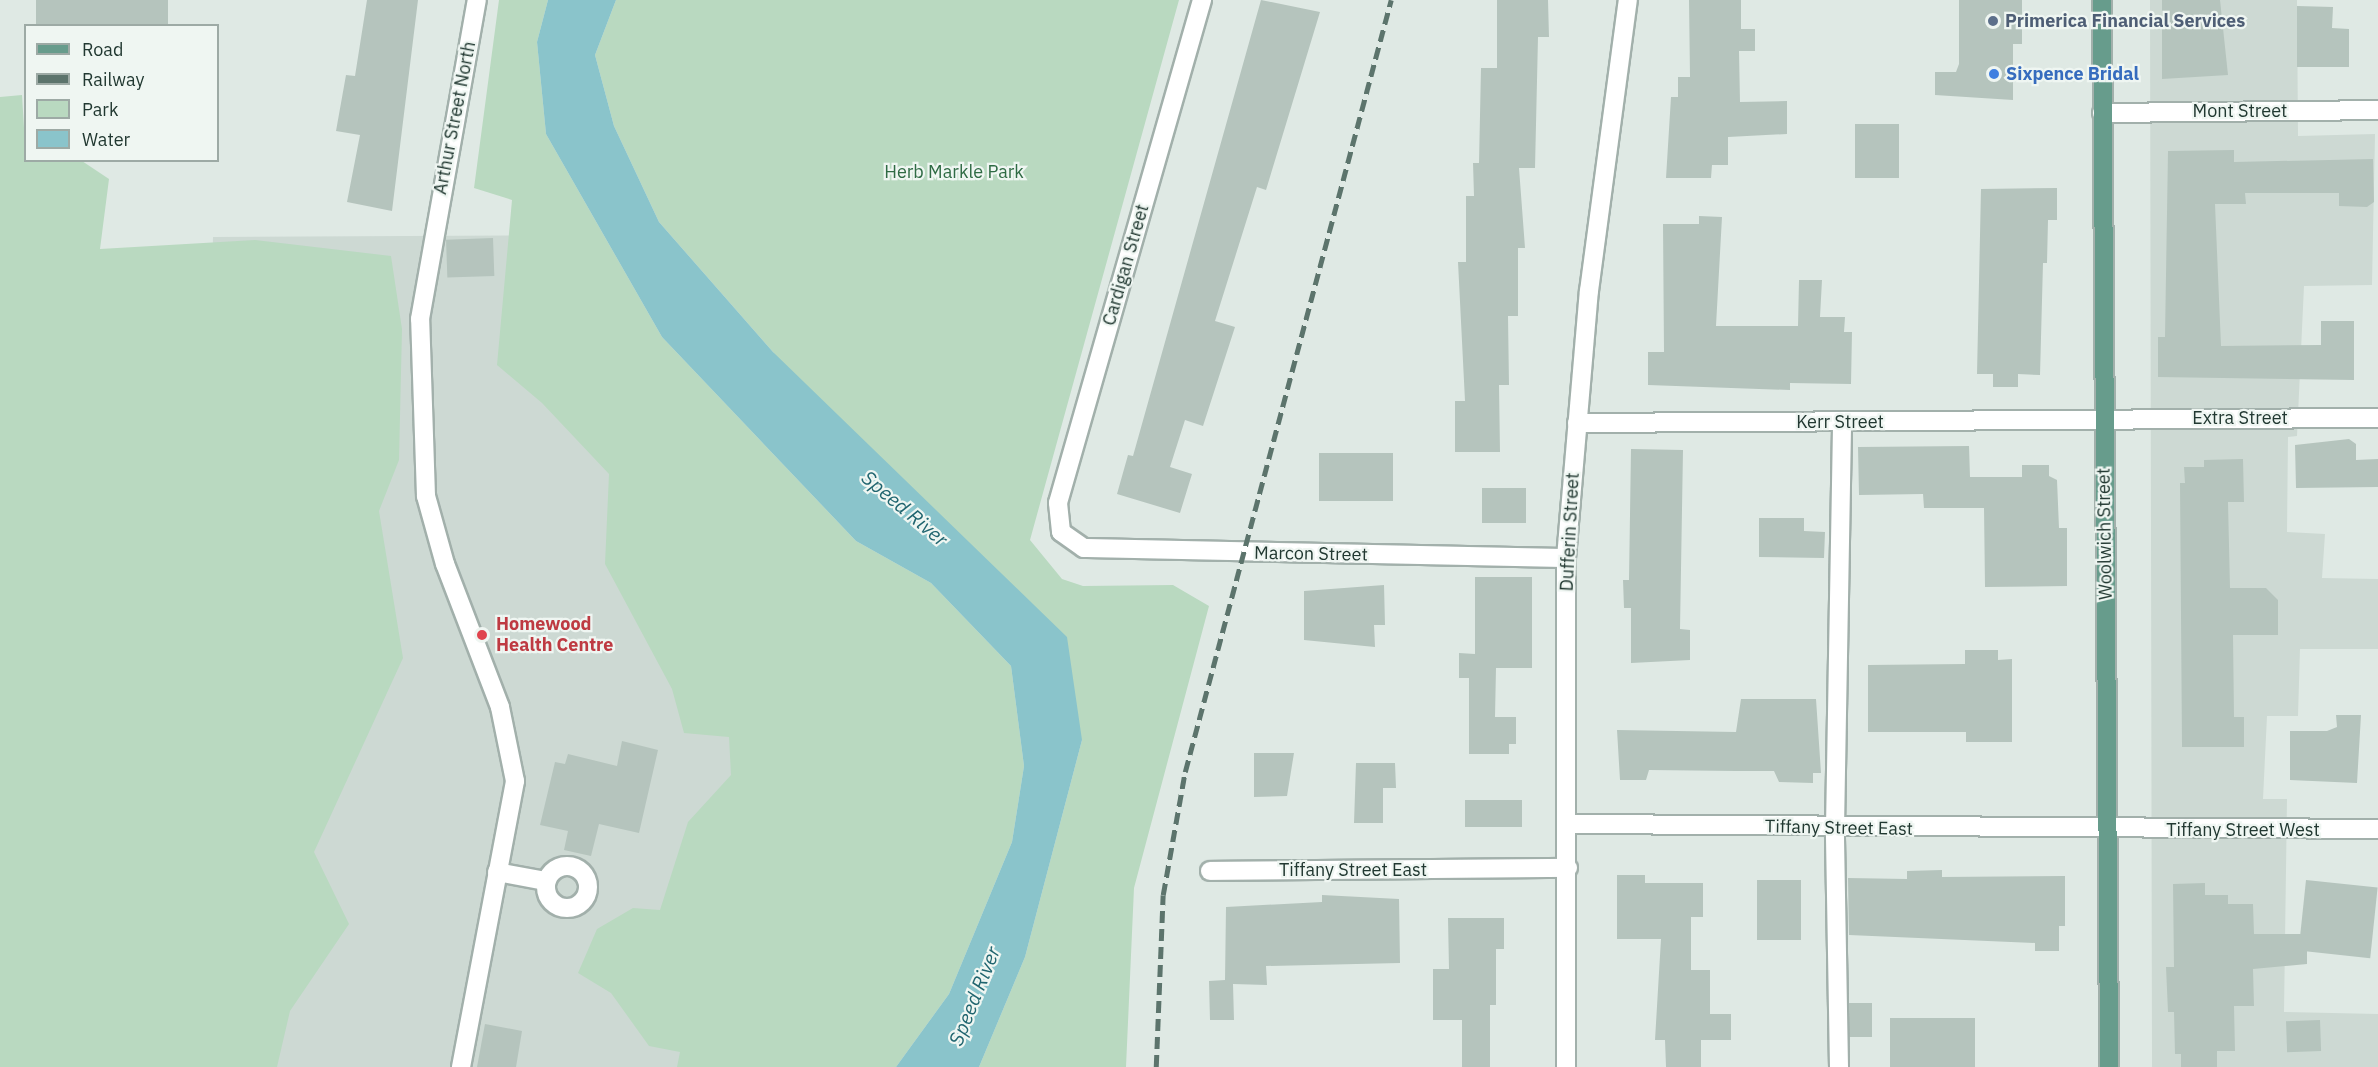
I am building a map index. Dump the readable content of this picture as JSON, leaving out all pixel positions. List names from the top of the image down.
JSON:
{
  "streets": {
    "main road": ["Woolwich Street"],
    "street": [
      "Mont Street",
      "Arthur Street North",
      "Cardigan Street",
      "Extra Street",
      "Kerr Street",
      "Dufferin Street",
      "Marcon Street",
      "Tiffany Street East",
      "Tiffany Street West"
    ]
  },
  "crossings": [
    ["Mont Street", "Woolwich Street"],
    ["Cardigan Street", "Marcon Street"],
    ["Extra Street", "Kerr Street"],
    ["Extra Street", "Woolwich Street"],
    ["Kerr Street", "Dufferin Street"],
    ["Kerr Street", "Woolwich Street"],
    ["Dufferin Street", "Marcon Street"],
    ["Dufferin Street", "Tiffany Street East"],
    ["Woolwich Street", "Tiffany Street East"],
    ["Woolwich Street", "Tiffany Street West"],
    ["Tiffany Street East", "Tiffany Street West"]
  ],
  "water": ["Speed River"],
  "parks": ["Herb Markle Park"],
  "places": ["Primerica Financial Services", "Sixpence Bridal", "Homewood Health Centre"],
  "legend": [
    "Road",
    "Railway",
    "Park",
    "Water"
  ]
}
